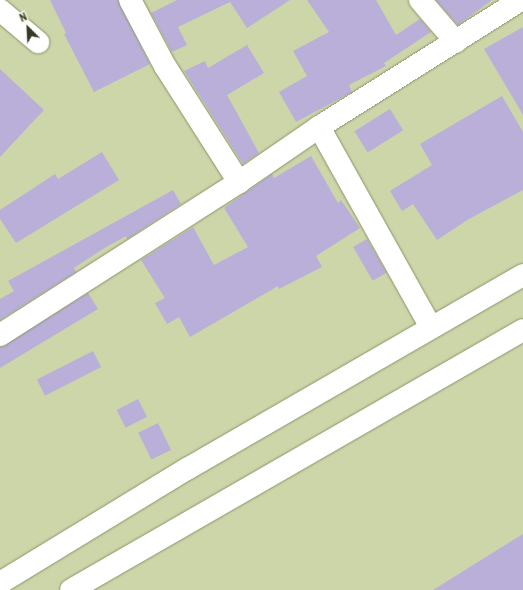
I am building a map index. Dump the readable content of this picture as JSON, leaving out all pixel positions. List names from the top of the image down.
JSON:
{
  "north": "top left"
}
